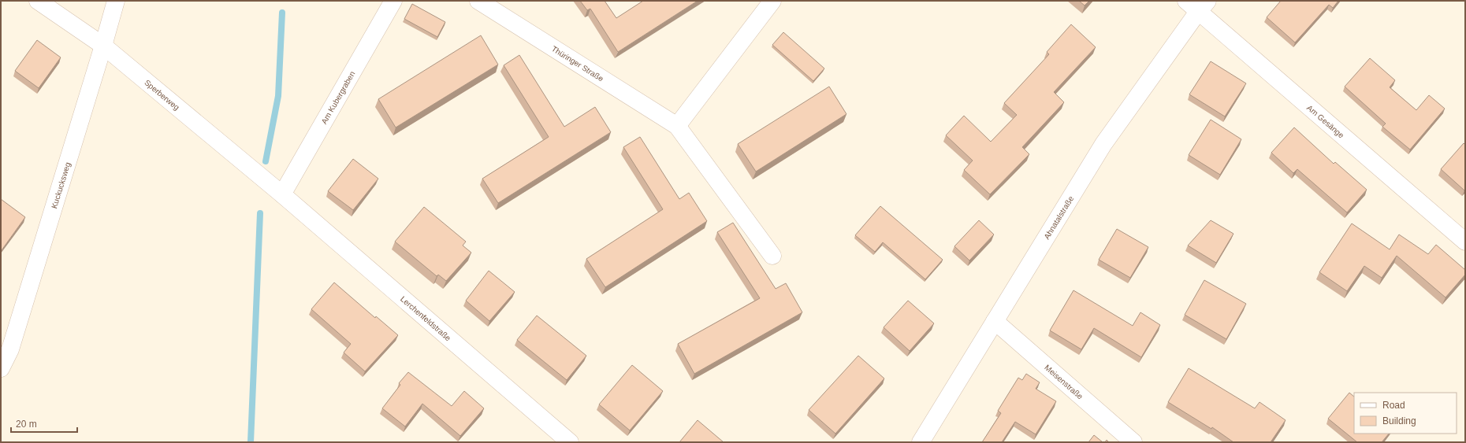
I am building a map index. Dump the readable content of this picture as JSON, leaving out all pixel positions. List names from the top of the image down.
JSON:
{
  "streets": {
    "street": [
      "Thüringer Straße",
      "Sperberweg",
      "Am Kubergraben",
      "Am Gesänge",
      "Kuckucksweg",
      "Ahnatalstraße",
      "Lerchenfeldstraße",
      "Meisenstraße"
    ]
  },
  "crossings": [
    ["Sperberweg", "Am Kubergraben"],
    ["Sperberweg", "Kuckucksweg"],
    ["Sperberweg", "Lerchenfeldstraße"],
    ["Am Kubergraben", "Lerchenfeldstraße"],
    ["Am Gesänge", "Ahnatalstraße"],
    ["Ahnatalstraße", "Meisenstraße"]
  ],
  "legend": ["Road", "Building"],
  "scale_bar": "20 m"
}
